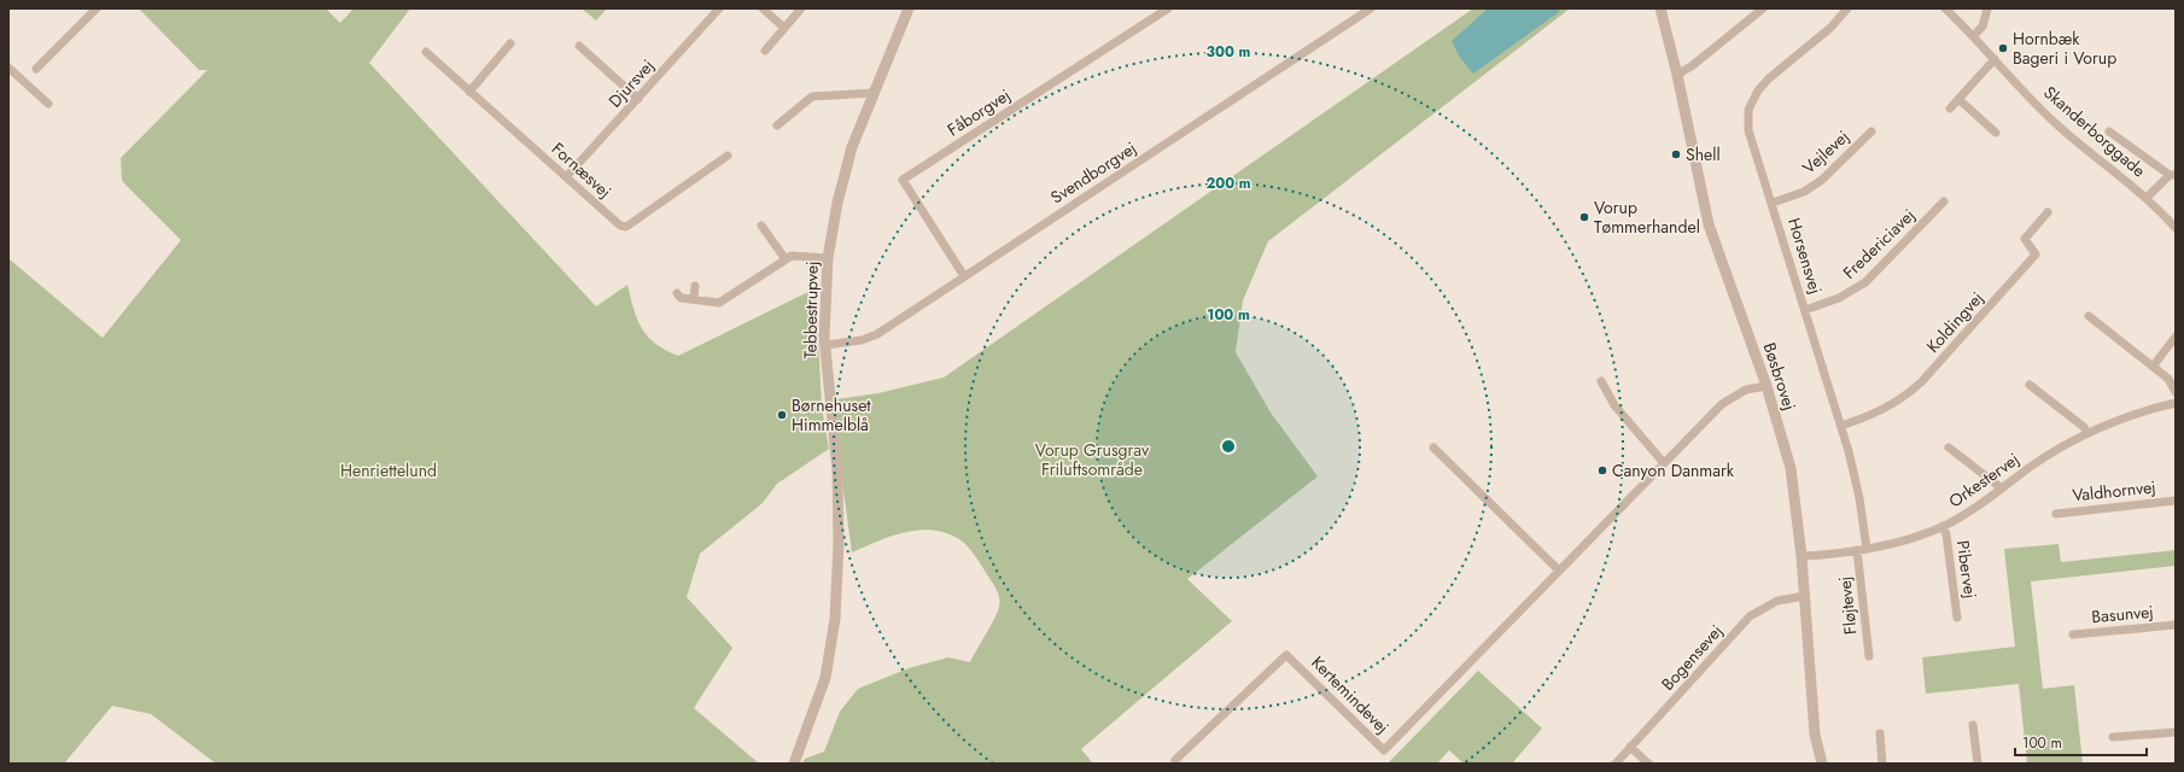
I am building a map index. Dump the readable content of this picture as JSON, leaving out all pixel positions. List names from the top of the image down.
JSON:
{
  "streets": {
    "street": [
      "Djursvej",
      "Fåborgvej",
      "Skanderborggade",
      "Vejlevej",
      "Fornæsvej",
      "Svendborgvej",
      "Fredericiavej",
      "Horsensvej",
      "Tebbestrupvej",
      "Koldingvej",
      "Bøsbrovej",
      "Orkestervej",
      "Valdhornvej",
      "Pibervej",
      "Fløjtevej",
      "Basunvej",
      "Bogensevej",
      "Kertemindevej"
    ]
  },
  "crossings": [
    ["Djursvej", "Fornæsvej"],
    ["Fåborgvej", "Svendborgvej"],
    ["Vejlevej", "Horsensvej"],
    ["Svendborgvej", "Tebbestrupvej"],
    ["Fredericiavej", "Horsensvej"],
    ["Horsensvej", "Koldingvej"],
    ["Horsensvej", "Orkestervej"],
    ["Bøsbrovej", "Orkestervej"],
    ["Bøsbrovej", "Bogensevej"],
    ["Bøsbrovej", "Kertemindevej"],
    ["Orkestervej", "Pibervej"],
    ["Orkestervej", "Fløjtevej"]
  ],
  "parks": ["Vorup Grusgrav Friluftsområde", "Henriettelund"],
  "places": [
    "Hornbæk Bageri i Vorup",
    "Shell",
    "Vorup Tømmerhandel",
    "Børnehuset Himmelblå",
    "Canyon Danmark"
  ],
  "scale_bar": "100 m",
  "rings": ["300 m", "200 m", "100 m"]
}
